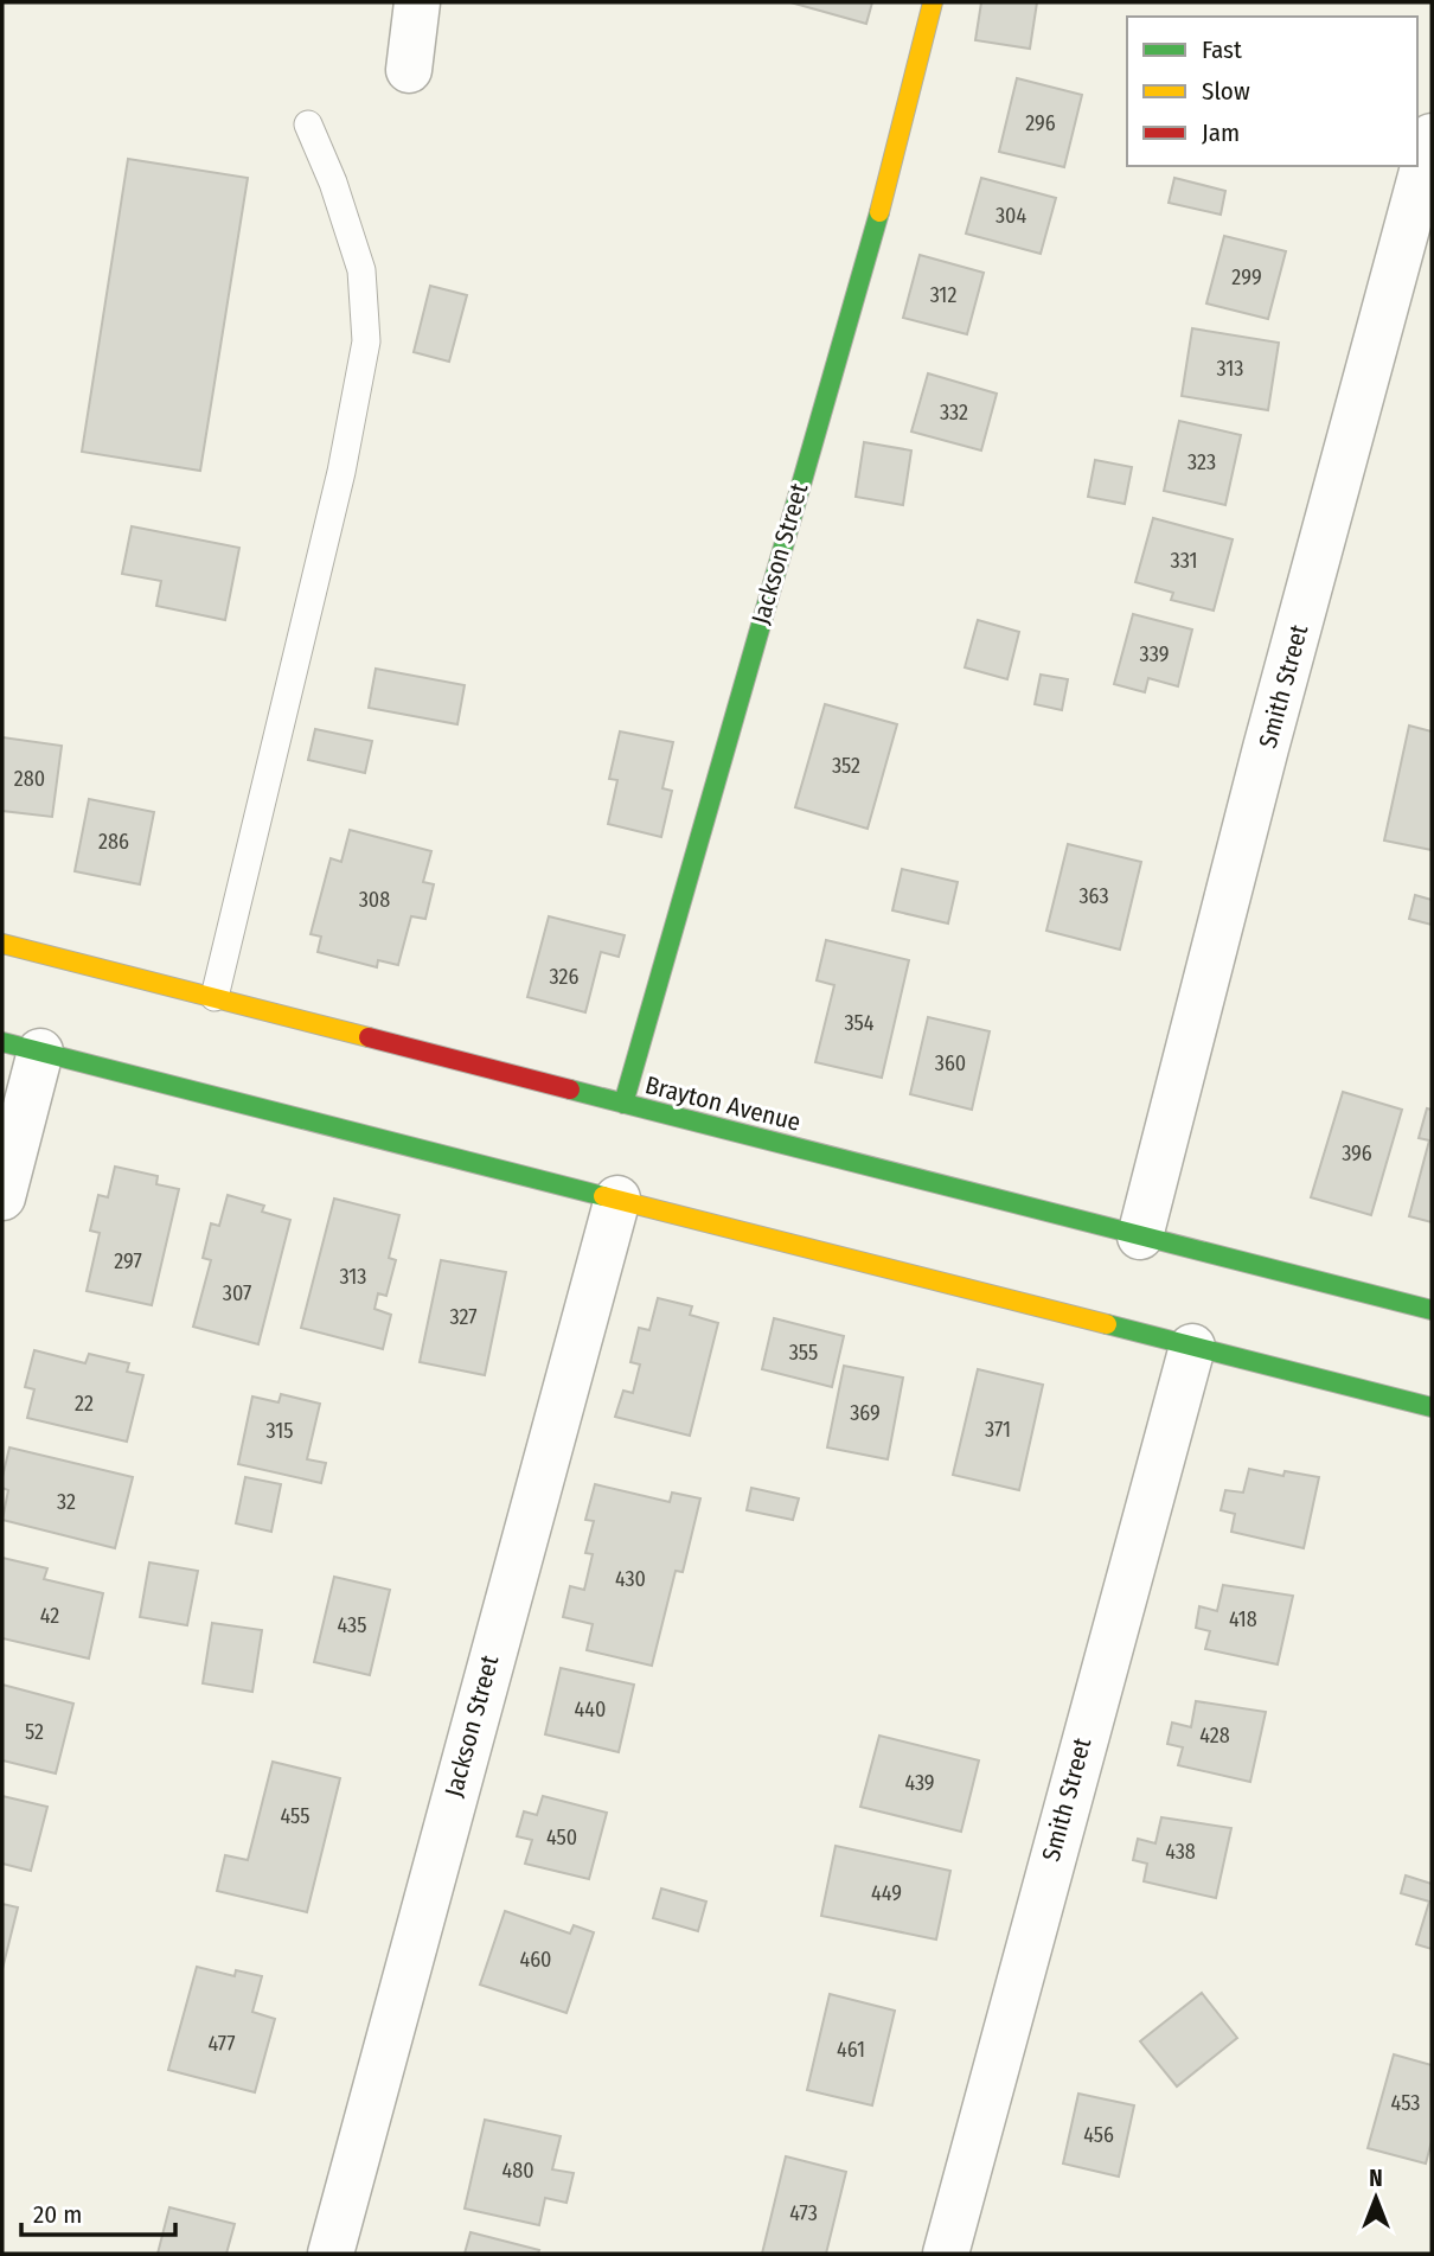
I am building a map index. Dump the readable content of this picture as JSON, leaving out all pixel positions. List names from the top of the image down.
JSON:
{
  "streets": {
    "main road": ["Jackson Street", "Brayton Avenue"],
    "street": ["Smith Street"]
  },
  "crossings": [
    ["Jackson Street", "Brayton Avenue"],
    ["Smith Street", "Brayton Avenue"]
  ],
  "house_numbers": [
    "296",
    "304",
    "299",
    "312",
    "313",
    "332",
    "323",
    "331",
    "339",
    "352",
    "280",
    "286",
    "363",
    "308",
    "326",
    "354",
    "360",
    "396",
    "297",
    "313",
    "307",
    "327",
    "355",
    "22",
    "369",
    "371",
    "315",
    "32",
    "430",
    "42",
    "418",
    "435",
    "440",
    "52",
    "428",
    "439",
    "455",
    "450",
    "438",
    "449",
    "460",
    "477",
    "461",
    "453",
    "456",
    "480",
    "473"
  ],
  "legend": ["Fast", "Slow", "Jam"],
  "scale_bar": "20 m",
  "north": "top"
}
